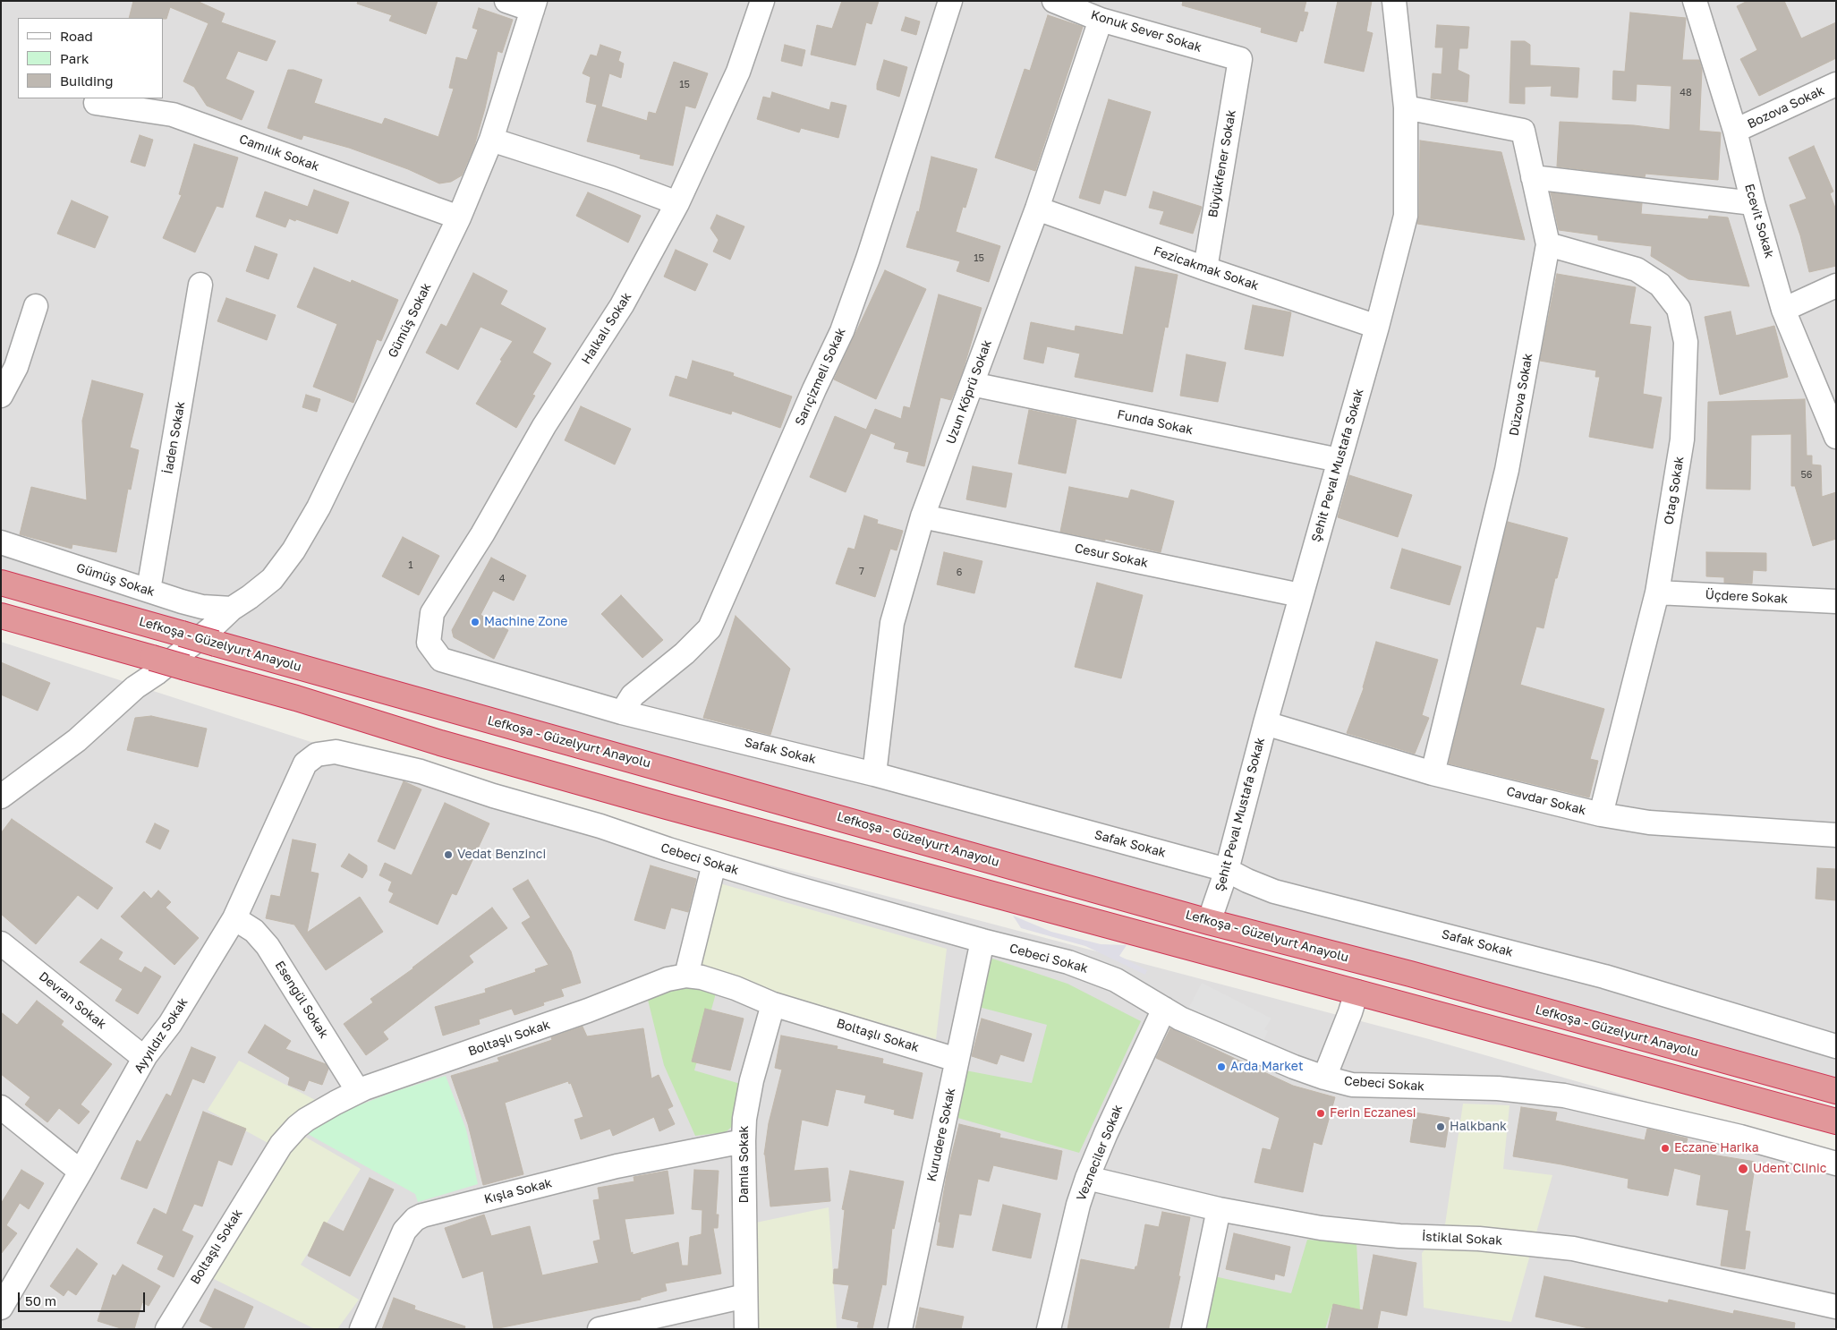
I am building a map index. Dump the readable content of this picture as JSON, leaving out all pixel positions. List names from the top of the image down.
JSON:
{
  "streets": {
    "highway": ["Lefkoşa - Güzelyurt Anayolu"],
    "street": [
      "Konuk Sever Sokak",
      "Bozova Sokak",
      "Camılık Sokak",
      "Büyükfener Sokak",
      "Ecevit Sokak",
      "Fezicakmak Sokak",
      "Gümüş Sokak",
      "Halkalı Sokak",
      "Sarıçizmeli Sokak",
      "Uzun Köprü Sokak",
      "Düzova Sokak",
      "Funda Sokak",
      "İaden Sokak",
      "Şehit Peval Mustafa Sokak",
      "Otağ Sokak",
      "Cesur Sokak",
      "Üçdere Sokak",
      "Safak Sokak",
      "Cavdar Sokak",
      "Cebeci Sokak",
      "Esengül Sokak",
      "Devran Sokak",
      "Ayyıldız Sokak",
      "Boltaşlı Sokak",
      "Kurudere Sokak",
      "Vezneciler Sokak",
      "Damla Sokak",
      "Kışla Sokak",
      "İstiklal Sokak"
    ]
  },
  "crossings": [
    ["Konuk Sever Sokak", "Büyükfener Sokak"],
    ["Konuk Sever Sokak", "Uzun Köprü Sokak"],
    ["Bozova Sokak", "Ecevit Sokak"],
    ["Camılık Sokak", "Gümüş Sokak"],
    ["Büyükfener Sokak", "Fezicakmak Sokak"],
    ["Fezicakmak Sokak", "Uzun Köprü Sokak"],
    ["Fezicakmak Sokak", "Şehit Peval Mustafa Sokak"],
    ["Gümüş Sokak", "İaden Sokak"],
    ["Gümüş Sokak", "Lefkoşa - Güzelyurt Anayolu"],
    ["Halkalı Sokak", "Safak Sokak"],
    ["Sarıçizmeli Sokak", "Safak Sokak"],
    ["Uzun Köprü Sokak", "Funda Sokak"],
    ["Uzun Köprü Sokak", "Cesur Sokak"],
    ["Uzun Köprü Sokak", "Safak Sokak"],
    ["Düzova Sokak", "Şehit Peval Mustafa Sokak"],
    ["Düzova Sokak", "Otağ Sokak"],
    ["Düzova Sokak", "Cavdar Sokak"],
    ["Funda Sokak", "Şehit Peval Mustafa Sokak"],
    ["Şehit Peval Mustafa Sokak", "Cesur Sokak"],
    ["Şehit Peval Mustafa Sokak", "Lefkoşa - Güzelyurt Anayolu"],
    ["Şehit Peval Mustafa Sokak", "Safak Sokak"],
    ["Şehit Peval Mustafa Sokak", "Cavdar Sokak"],
    ["Otağ Sokak", "Üçdere Sokak"],
    ["Otağ Sokak", "Cavdar Sokak"],
    ["Cebeci Sokak", "Ayyıldız Sokak"],
    ["Cebeci Sokak", "Kurudere Sokak"],
    ["Cebeci Sokak", "Vezneciler Sokak"],
    ["Esengül Sokak", "Ayyıldız Sokak"],
    ["Esengül Sokak", "Boltaşlı Sokak"],
    ["Devran Sokak", "Ayyıldız Sokak"],
    ["Boltaşlı Sokak", "Kurudere Sokak"],
    ["Boltaşlı Sokak", "Damla Sokak"],
    ["Vezneciler Sokak", "İstiklal Sokak"],
    ["Damla Sokak", "Kışla Sokak"]
  ],
  "places": [
    "Machine Zone",
    "Vedat Benzinci",
    "Arda Market",
    "Ferin Eczanesi",
    "Halkbank",
    "Eczane Harika",
    "Udent Clinic"
  ],
  "house_numbers": [
    "15",
    "48",
    "15",
    "56",
    "1",
    "7",
    "6",
    "4"
  ],
  "legend": ["Road", "Park", "Building"],
  "scale_bar": "50 m"
}
